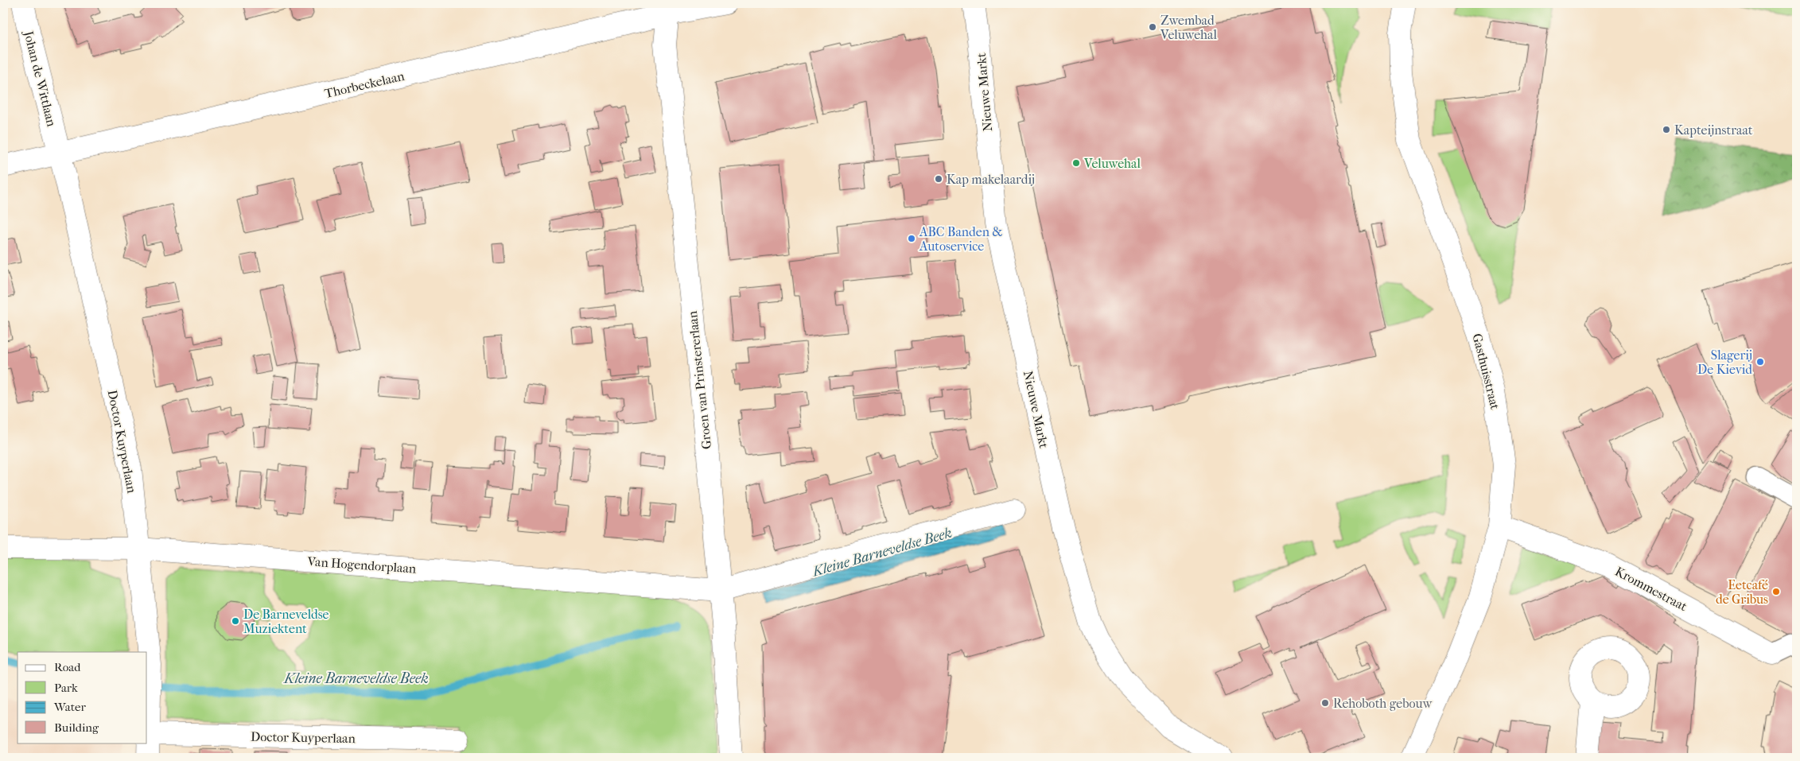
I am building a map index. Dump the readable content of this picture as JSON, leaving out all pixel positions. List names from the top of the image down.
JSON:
{
  "streets": {
    "street": [
      "Johan de Wittlaan",
      "Thorbeckelaan",
      "Nieuwe Markt",
      "Gasthuisstraat",
      "Groen van Prinstererlaan",
      "Doctor Kuyperlaan",
      "Van Hogendorplaan",
      "Krommestraat"
    ]
  },
  "crossings": [
    ["Johan de Wittlaan", "Thorbeckelaan"],
    ["Johan de Wittlaan", "Doctor Kuyperlaan"],
    ["Thorbeckelaan", "Groen van Prinstererlaan"],
    ["Thorbeckelaan", "Doctor Kuyperlaan"],
    ["Gasthuisstraat", "Krommestraat"],
    ["Groen van Prinstererlaan", "Van Hogendorplaan"],
    ["Doctor Kuyperlaan", "Van Hogendorplaan"]
  ],
  "water": ["Kleine Barneveldse Beek"],
  "places": [
    "Zwembad Veluwehal",
    "Kapteijnstraat",
    "Veluwehal",
    "Kap makelaardij",
    "ABC Banden & Autoservice",
    "Slagerij De Kievid",
    "Eetcafé de Gribus",
    "De Barneveldse Muziektent",
    "Rehoboth gebouw"
  ],
  "legend": [
    "Road",
    "Park",
    "Water",
    "Building"
  ]
}
